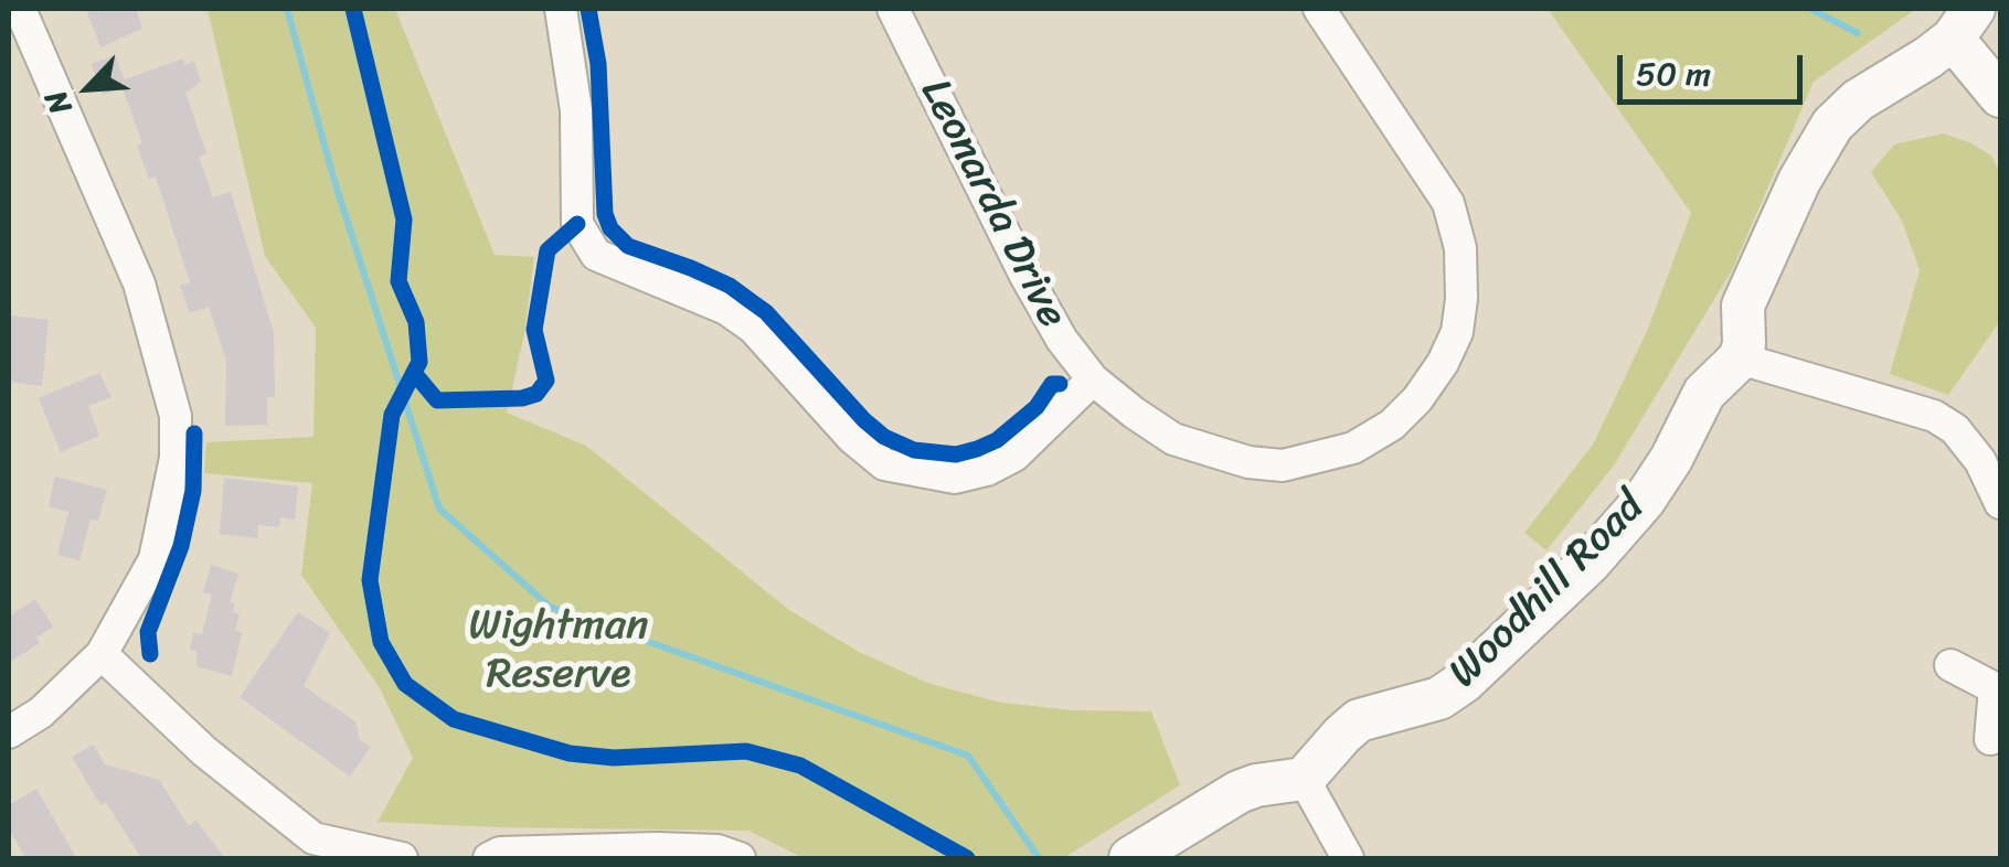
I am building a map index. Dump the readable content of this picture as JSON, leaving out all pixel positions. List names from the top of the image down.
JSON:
{
  "streets": {
    "street": ["Leonarda Drive", "Woodhill Road"]
  },
  "parks": ["Wightman Reserve"],
  "scale_bar": "50 m",
  "north": "bottom left"
}
